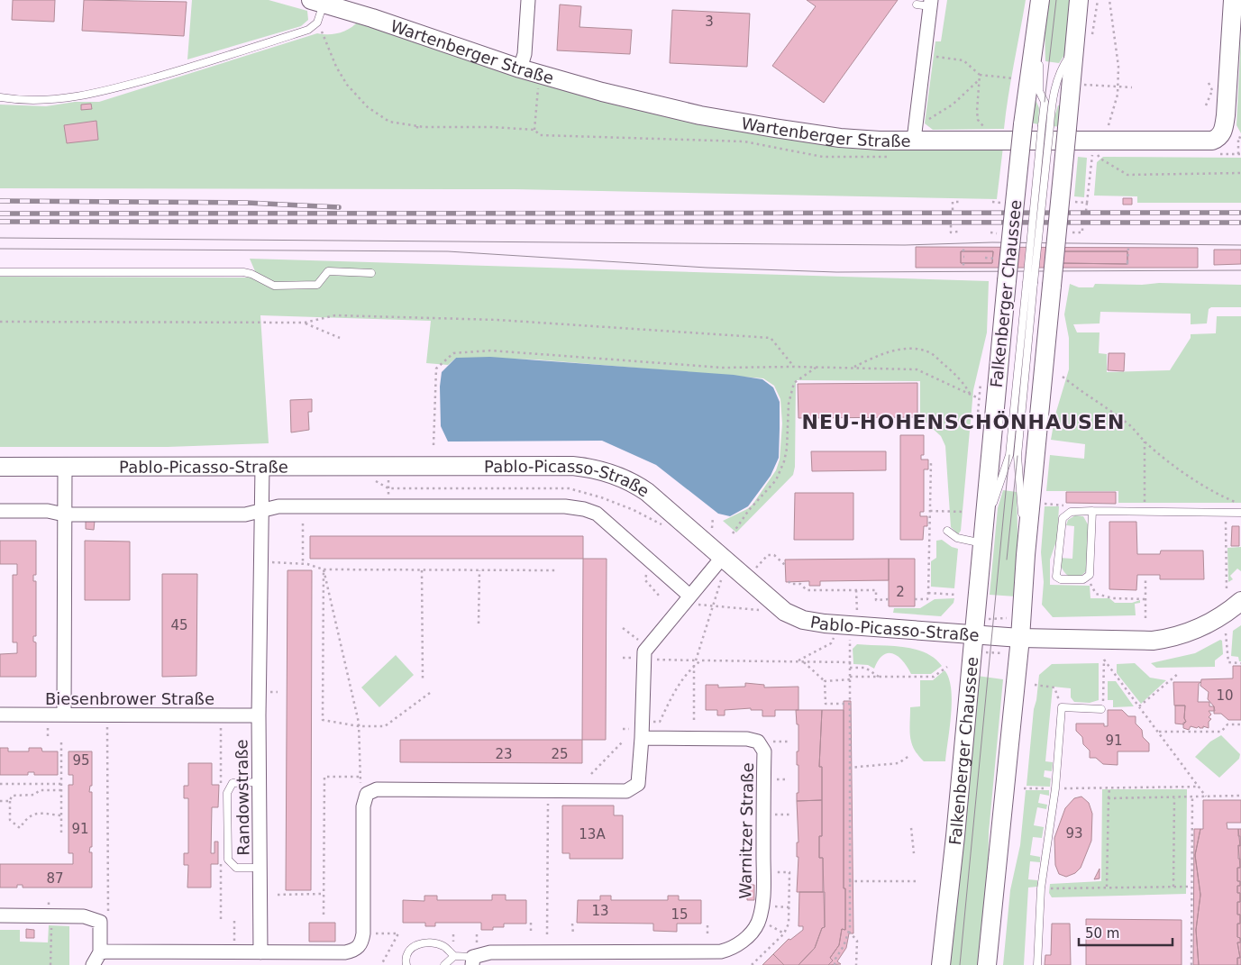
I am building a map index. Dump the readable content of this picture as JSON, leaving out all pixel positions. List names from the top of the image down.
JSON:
{
  "streets": {
    "main road": ["Wartenberger Straße", "Falkenberger Chaussee", "Pablo-Picasso-Straße"],
    "street": ["Biesenbrower Straße", "Randowstraße", "Warnitzer Straße"]
  },
  "crossings": [
    ["Falkenberger Chaussee", "Pablo-Picasso-Straße"],
    ["Pablo-Picasso-Straße", "Randowstraße"],
    ["Biesenbrower Straße", "Randowstraße"]
  ],
  "districts": ["NEU-HOHENSCHÖNHAUSEN"],
  "house_numbers": [
    "3",
    "2",
    "45",
    "10",
    "91",
    "23",
    "25",
    "95",
    "91",
    "93",
    "13A",
    "87",
    "13",
    "15"
  ],
  "scale_bar": "50 m"
}
